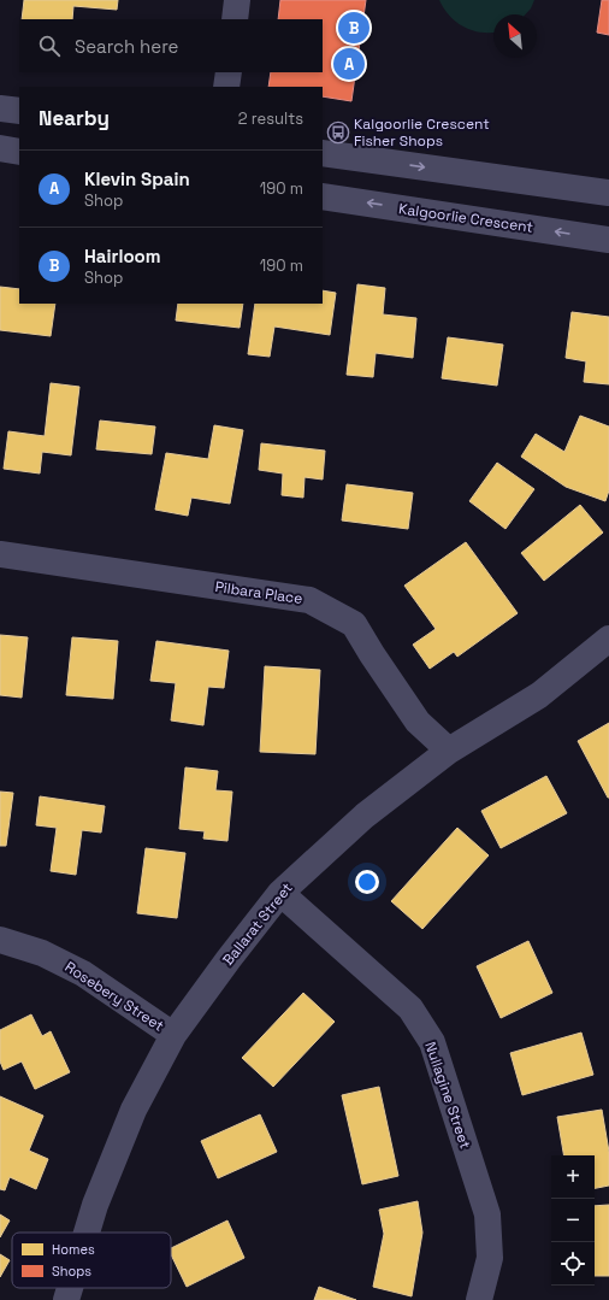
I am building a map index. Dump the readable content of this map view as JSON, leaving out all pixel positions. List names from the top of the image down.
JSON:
{
  "streets": {
    "street": [
      "Kalgoorlie Crescent",
      "Pilbara Place",
      "Ballarat Street",
      "Rosebery Street",
      "Nullagine Street"
    ]
  },
  "crossings": [
    ["Pilbara Place", "Ballarat Street"],
    ["Ballarat Street", "Rosebery Street"],
    ["Ballarat Street", "Nullagine Street"]
  ],
  "places": {
    "bus stop": ["Kalgoorlie Crescent Fisher Shops"]
  },
  "legend": ["Homes", "Shops"],
  "north": "top left",
  "page": {
    "pins": ["B", "A"],
    "search": "Search here",
    "heading": ["Nearby", "2 results"],
    "list": [
      {
        "mark": "A",
        "name": "Klevin Spain",
        "note": "Shop",
        "value": "190 m"
      },
      {
        "mark": "B",
        "name": "Hairloom",
        "note": "Shop",
        "value": "190 m"
      }
    ],
    "map_buttons": ["+", "−"]
  }
}
